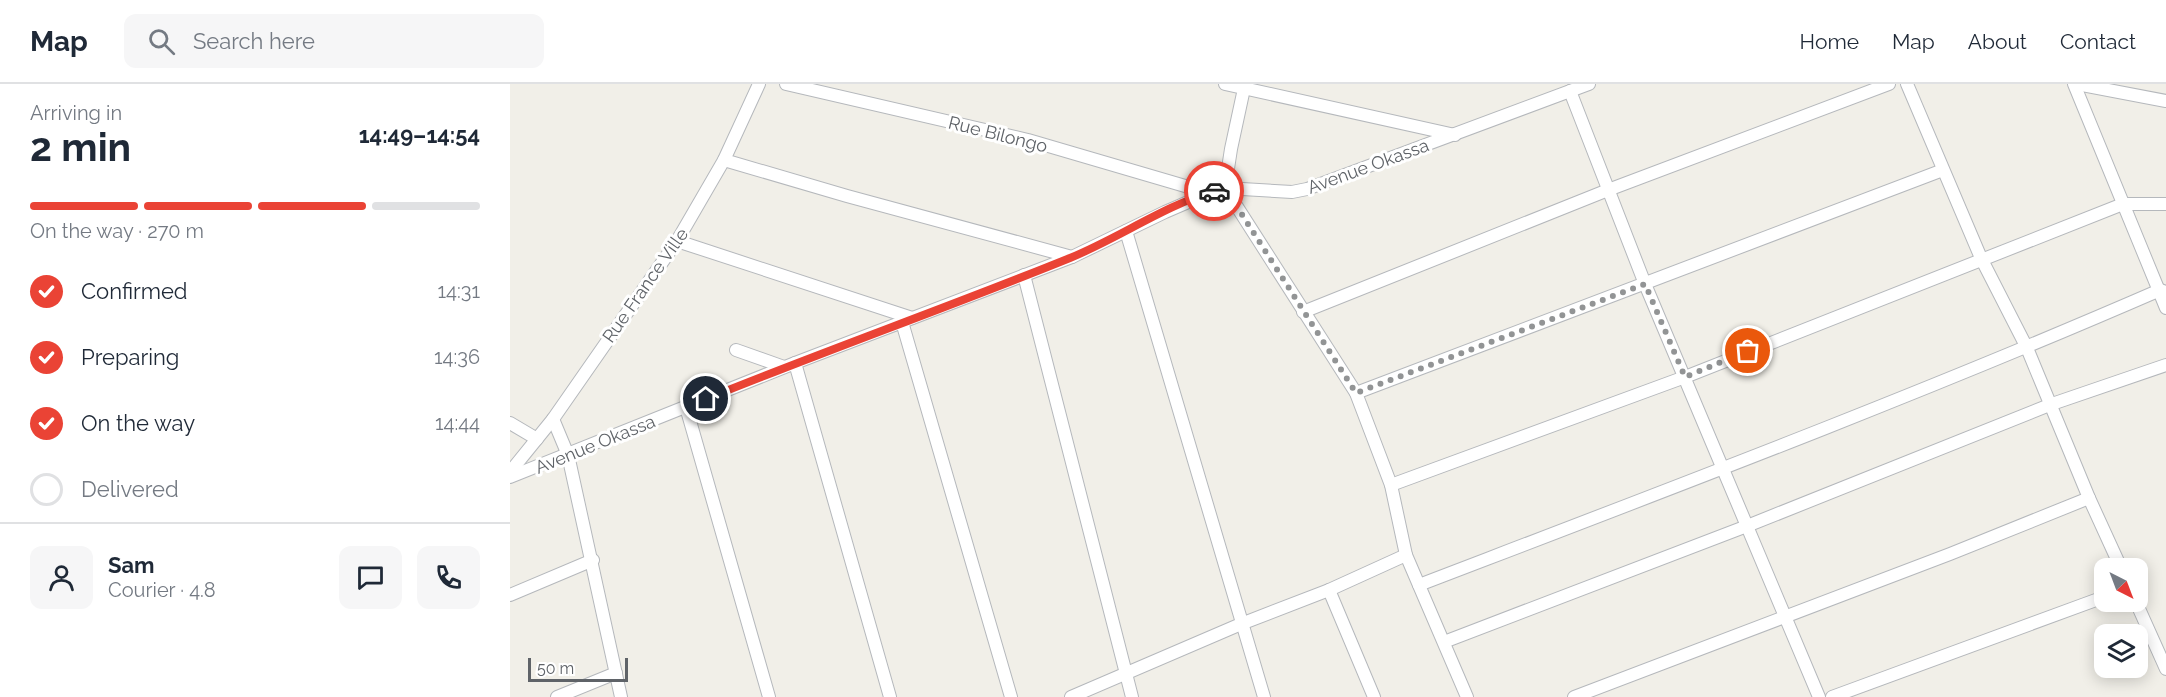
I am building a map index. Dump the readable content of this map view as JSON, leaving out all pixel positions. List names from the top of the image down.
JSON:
{
  "streets": {
    "street": ["Rue Bilongo", "Avenue Okassa", "Rue France Ville"]
  },
  "crossings": [
    ["Rue Bilongo", "Avenue Okassa"]
  ],
  "scale_bar": "50 m",
  "north": "bottom right",
  "page": {
    "header": "Map",
    "search": "Search here",
    "nav": [
      "Home",
      "Map",
      "About",
      "Contact"
    ],
    "heading": ["2 min", "Arriving in", "14:49–14:54"],
    "panel": ["Sam", "Courier · 4.8"],
    "bar": "On the way · 270 m",
    "list": [
      ["Confirmed", "14:31"],
      ["Preparing", "14:36"],
      ["On the way", "14:44"],
      "Delivered"
    ],
    "scale": "50 m"
  }
}
